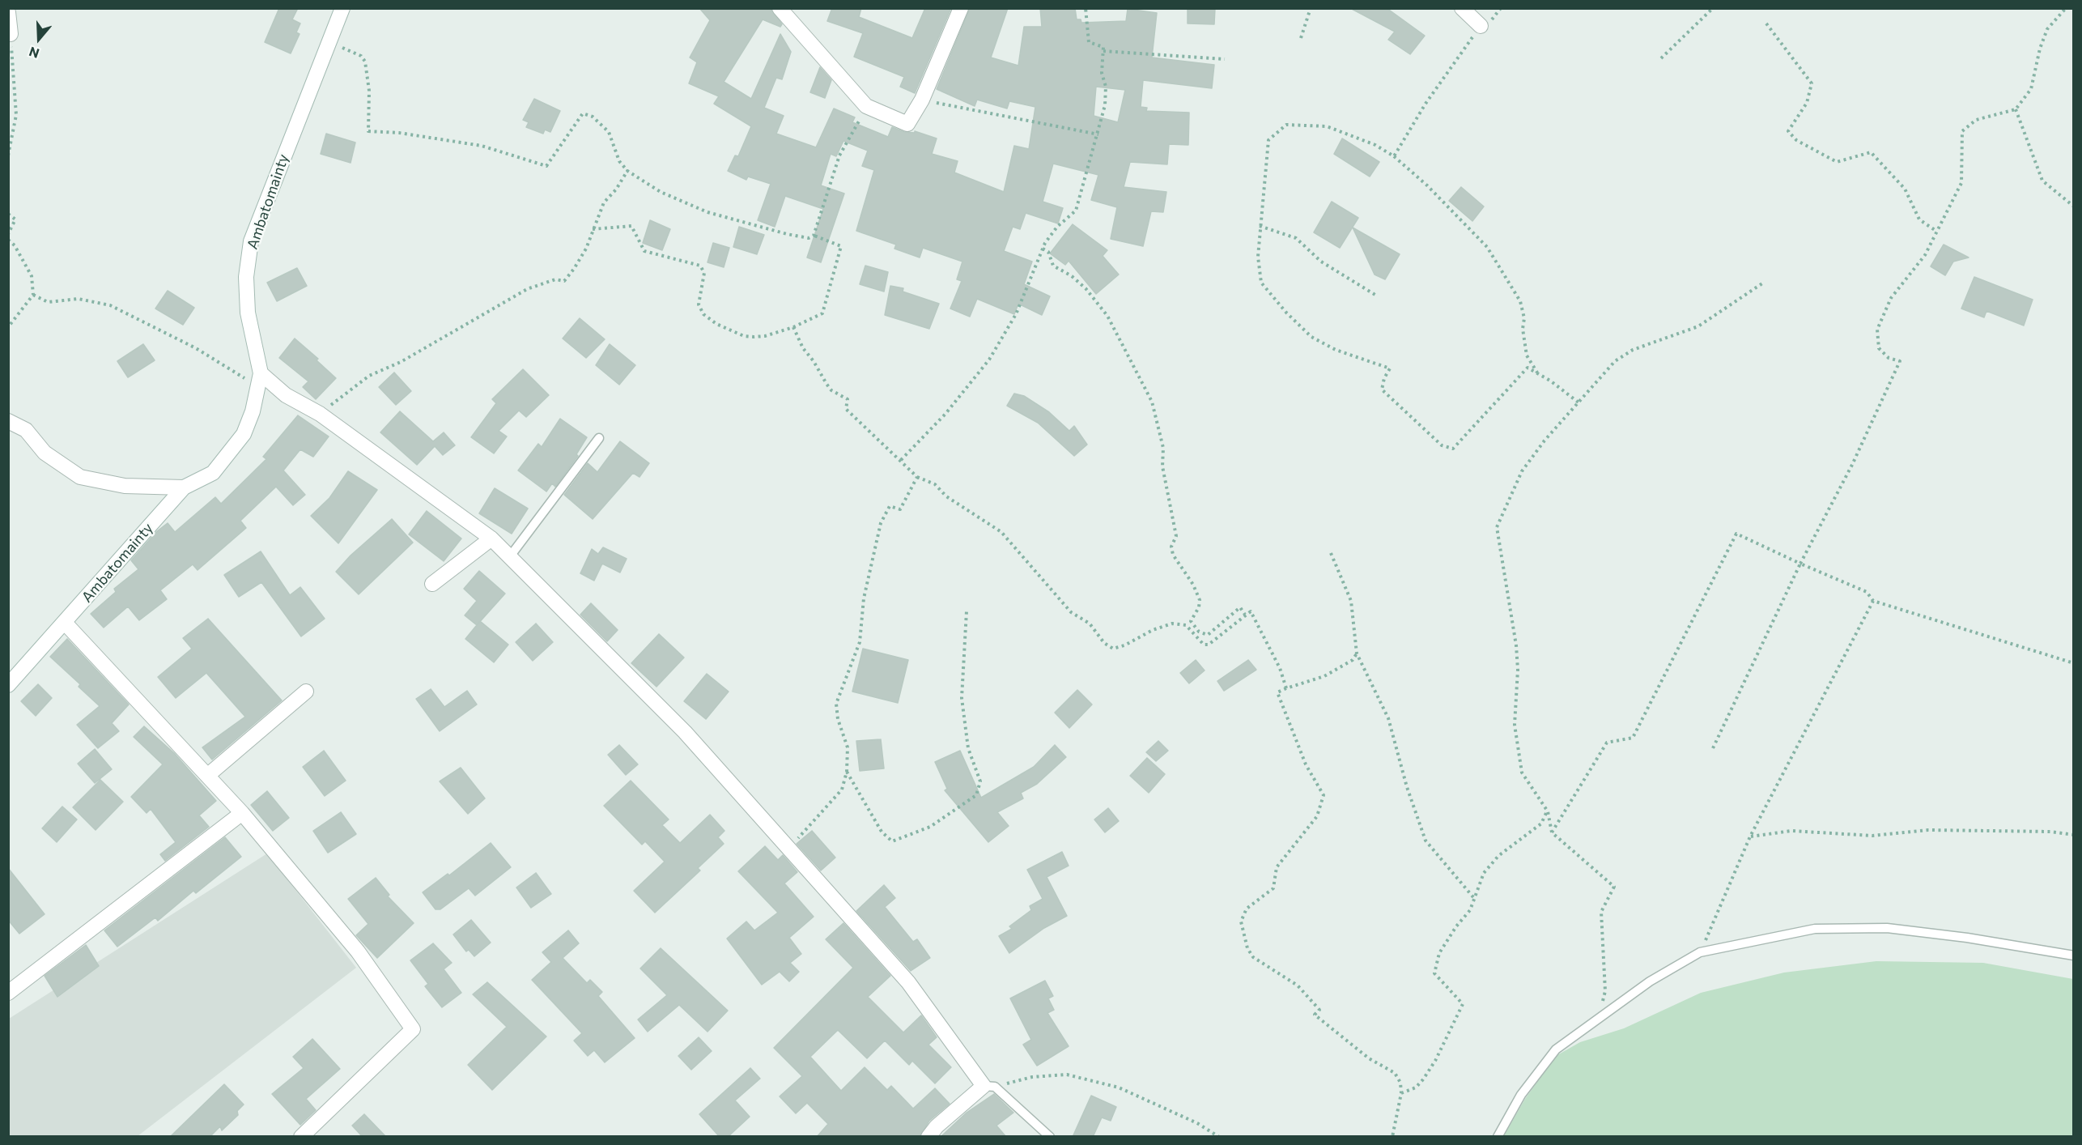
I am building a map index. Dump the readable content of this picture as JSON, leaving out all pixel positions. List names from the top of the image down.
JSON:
{
  "streets": {
    "street": ["Ambatomainty"]
  },
  "north": "bottom"
}
